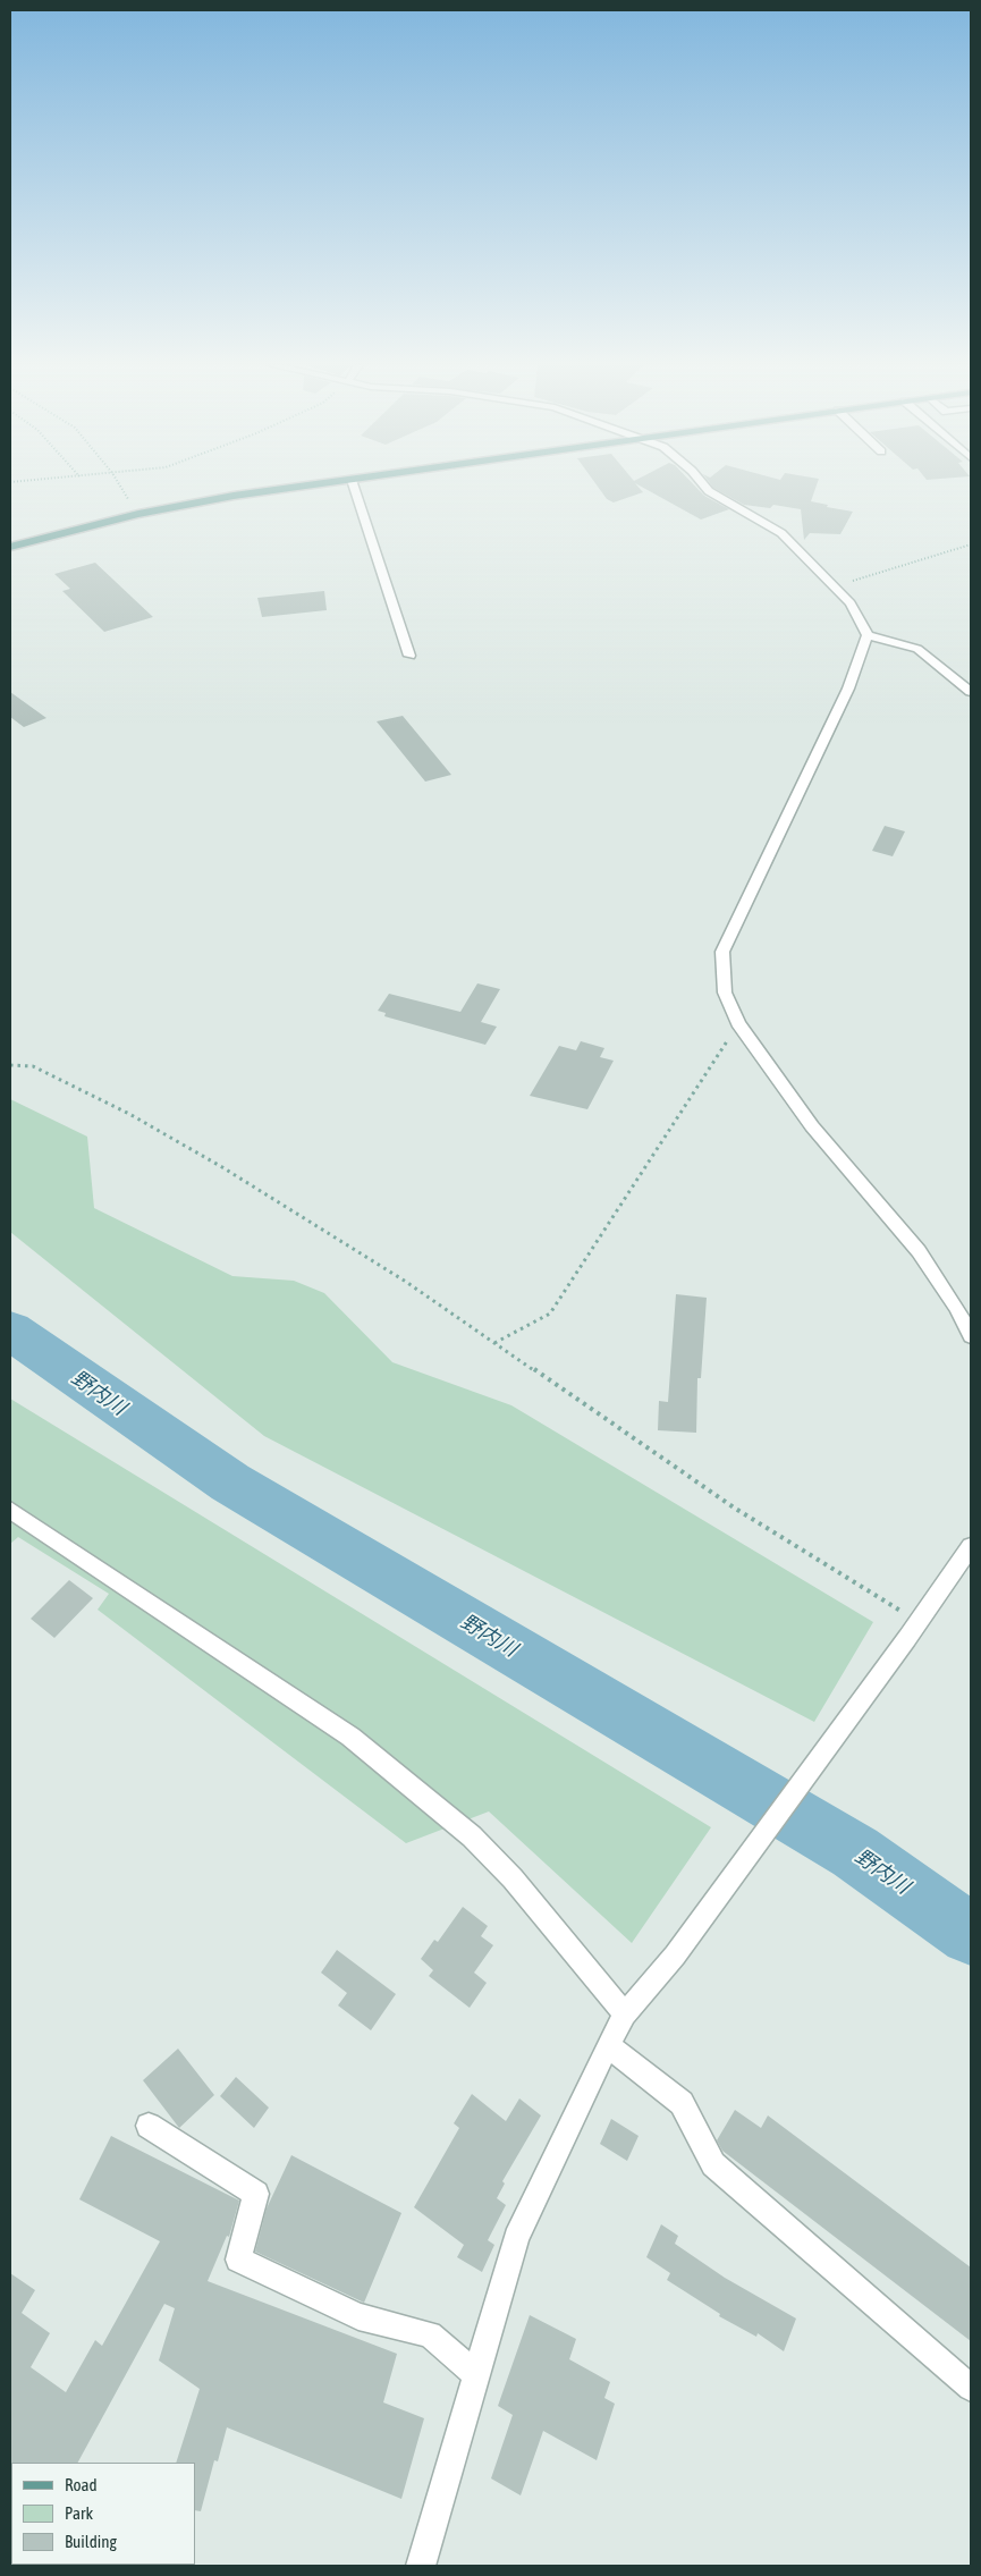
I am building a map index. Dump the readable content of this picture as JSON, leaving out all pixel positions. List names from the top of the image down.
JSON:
{
  "water": ["野内川"],
  "legend": ["Road", "Park", "Building"]
}
